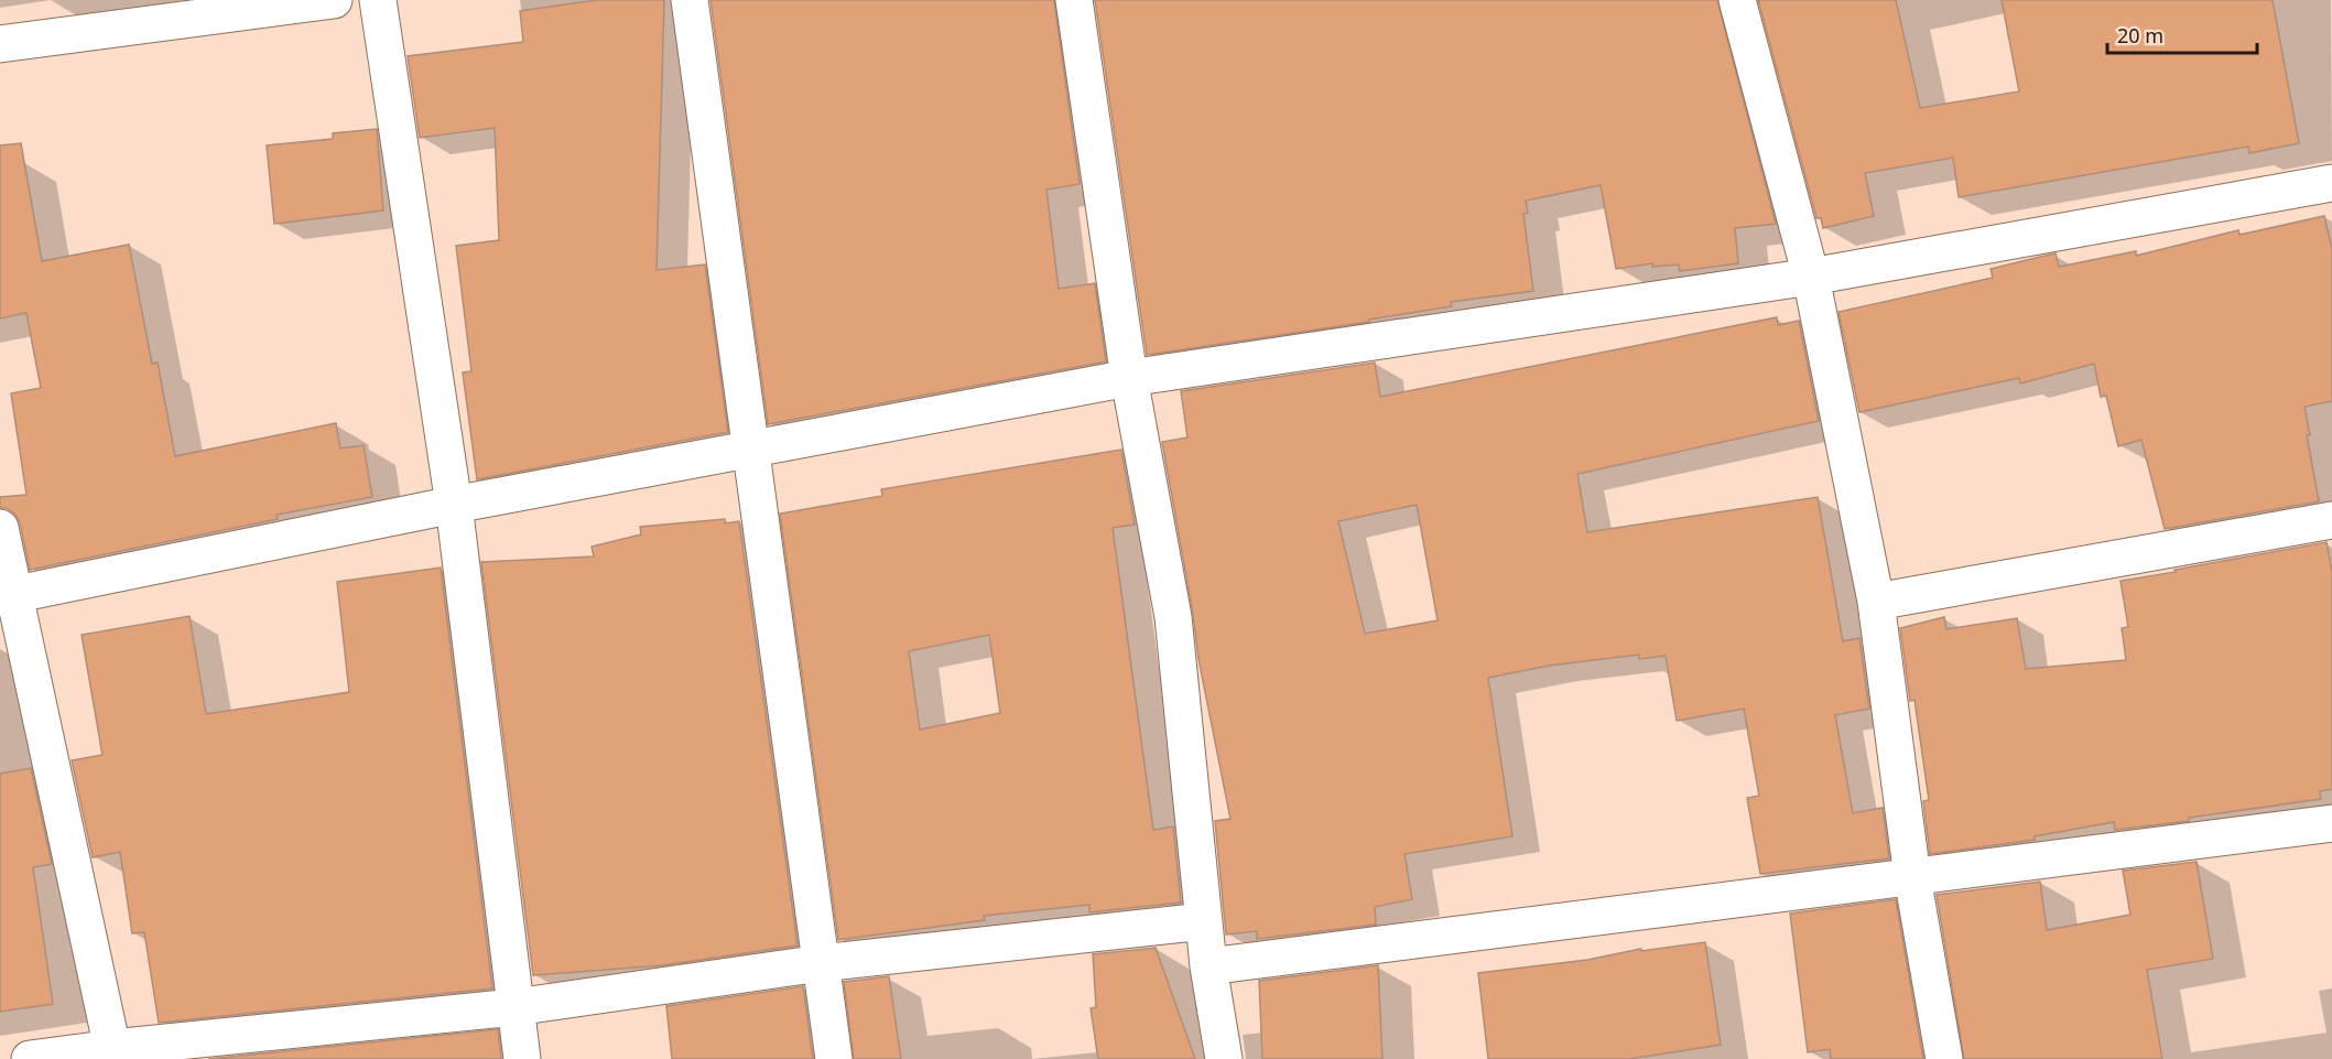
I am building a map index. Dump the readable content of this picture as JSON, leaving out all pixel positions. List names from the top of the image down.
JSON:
{
  "scale_bar": "20 m"
}
